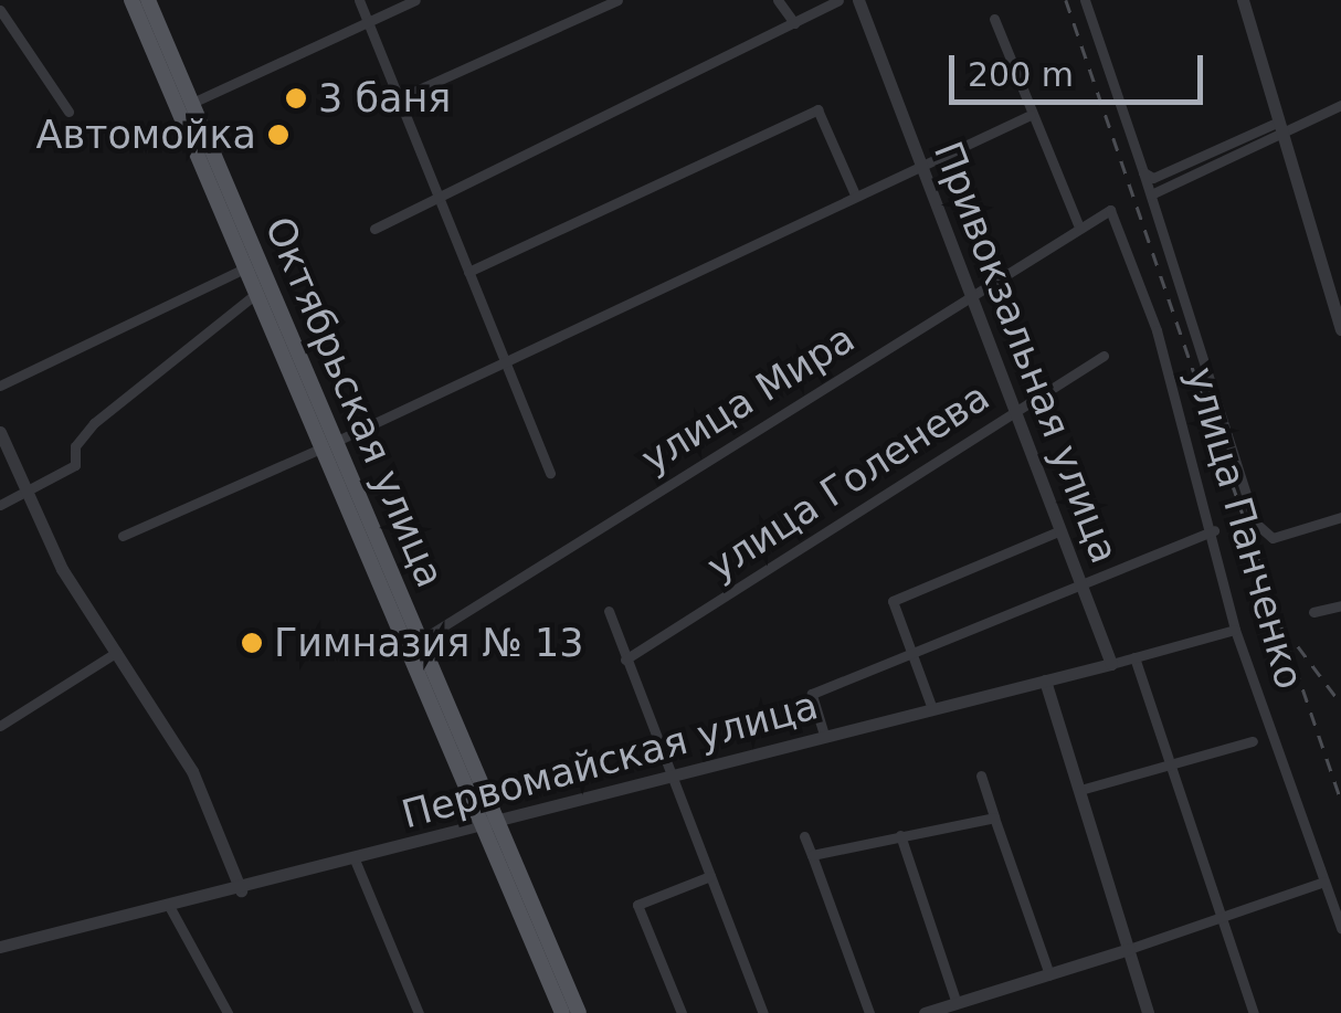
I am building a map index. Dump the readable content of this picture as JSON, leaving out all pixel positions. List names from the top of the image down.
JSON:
{
  "streets": {
    "main road": ["Октябрьская улица"],
    "street": [
      "Привокзальная улица",
      "улица Мира",
      "улица Голенева",
      "улица Панченко",
      "Первомайская улица"
    ]
  },
  "crossings": [
    ["Привокзальная улица", "улица Мира"],
    ["Привокзальная улица", "улица Голенева"],
    ["Привокзальная улица", "Первомайская улица"],
    ["улица Мира", "Октябрьская улица"],
    ["улица Мира", "улица Панченко"],
    ["Октябрьская улица", "Первомайская улица"],
    ["улица Панченко", "Первомайская улица"]
  ],
  "places": ["3 баня", "Автомойка", "Гимназия № 13"],
  "scale_bar": "200 m"
}
